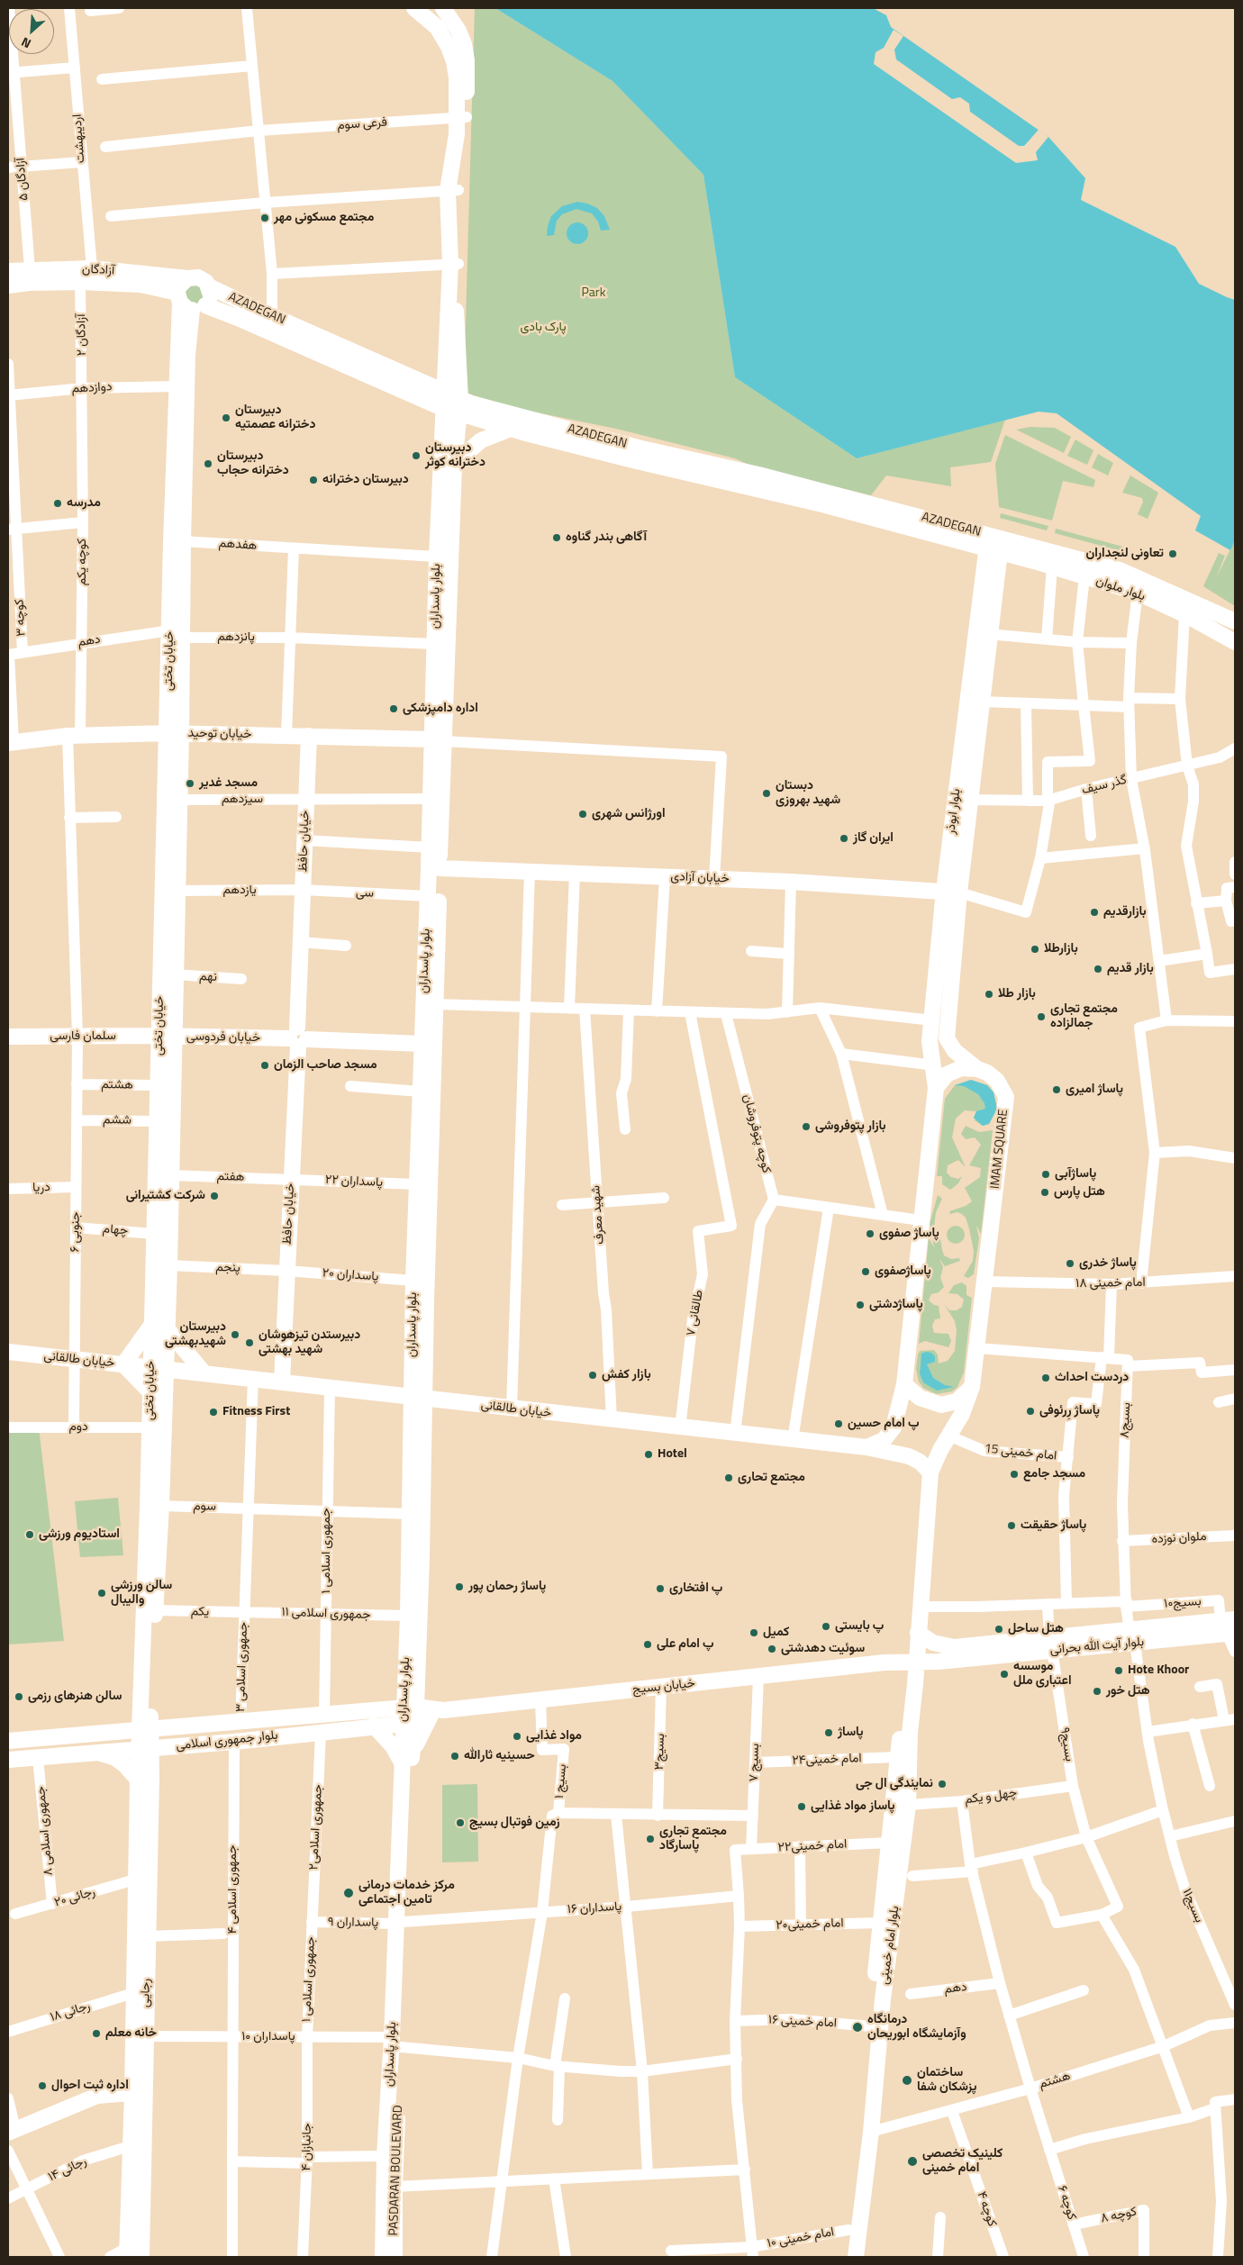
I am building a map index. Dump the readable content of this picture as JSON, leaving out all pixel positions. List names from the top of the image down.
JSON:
{
  "streets": {
    "main road": [
      "آزادگان",
      "AZADEGAN",
      "بلوار ملوان",
      "بلوار پاسداران",
      "خیابان تختی",
      "خیابان توحید",
      "بلوار ابوذر",
      "خیابان حافظ",
      "خیابان آزادی",
      "سلمان فارسی",
      "خیابان فردوسی",
      "IMAM SQUARE",
      "خیابان طالقانی",
      "بلوار آیت الله بحرانی",
      "خیابان بسیج",
      "بلوار جمهوری اسلامی",
      "بلوار امام خمینی",
      "رجایی",
      "PASDARAN BOULEVARD"
    ],
    "street": [
      "فرعی سوم",
      "اردیبهشت",
      "آزادگان ۵",
      "آزادگان ۲",
      "دوازدهم",
      "هفدهم",
      "کوچه یکم",
      "کوچه ۳",
      "پانزدهم",
      "دهم",
      "گذر سیف",
      "سیزدهم",
      "یازدهم",
      "سی",
      "نهم",
      "هشتم",
      "ششم",
      "کوچه پتوفروشان",
      "هفتم",
      "پاسداران ۲۲",
      "دریا",
      "شهید معرف",
      "چهام",
      "۶ جنوبی",
      "پنجم",
      "پاسداران ۲۰",
      "امام خمینی ۱۸",
      "طالقانی ۷",
      "بسیج۸",
      "دوم",
      "امام خمینی 15",
      "سوم",
      "ملوان نوزده",
      "جمهوری اسلامی ۱",
      "بسیج۱۰",
      "یکم",
      "جمهوری اسلامی ۱۱",
      "جمهوری اسلامی ۳",
      "بسیج۹",
      "بسیج۳",
      "امام خمینی۲۴",
      "بسیج ۷",
      "بسیج ۱",
      "چهل و یکم",
      "جمهوری اسلامی۲",
      "جمهوری اسلامی ۸",
      "امام خمینی۲۲",
      "جمهوری اسلامی ۴",
      "رجائی ۲۰",
      "بسیج۱۱",
      "پاسداران ۱۶",
      "پاسداران ۹",
      "امام خمینی۲۰",
      "رجائی ۱۸",
      "امام خمینی ۱۶",
      "پاسداران ۱۰",
      "جانبازان ۴",
      "رجائی ۱۴",
      "کوچه ۶",
      "کوچه ۴",
      "کوچه ۸",
      "امام خمینی ۱۰"
    ]
  },
  "crossings": [
    ["اردیبهشت", "آزادگان"],
    ["آزادگان ۵", "آزادگان"],
    ["آزادگان", "AZADEGAN"],
    ["آزادگان", "آزادگان ۲"],
    ["آزادگان", "خیابان تختی"],
    ["AZADEGAN", "بلوار ملوان"],
    ["AZADEGAN", "بلوار پاسداران"],
    ["AZADEGAN", "خیابان تختی"],
    ["AZADEGAN", "بلوار ابوذر"],
    ["آزادگان ۲", "دوازدهم"],
    ["آزادگان ۲", "کوچه یکم"],
    ["دوازدهم", "کوچه یکم"],
    ["دوازدهم", "کوچه ۳"],
    ["دوازدهم", "خیابان تختی"],
    ["هفدهم", "بلوار پاسداران"],
    ["هفدهم", "خیابان تختی"],
    ["کوچه یکم", "دهم"],
    ["کوچه یکم", "خیابان توحید"],
    ["کوچه یکم", "۶ جنوبی"],
    ["بلوار ملوان", "بلوار ابوذر"],
    ["بلوار پاسداران", "پانزدهم"],
    ["بلوار پاسداران", "خیابان توحید"],
    ["بلوار پاسداران", "سیزدهم"],
    ["بلوار پاسداران", "خیابان آزادی"],
    ["بلوار پاسداران", "سی"],
    ["بلوار پاسداران", "خیابان فردوسی"],
    ["بلوار پاسداران", "پاسداران ۲۲"],
    ["بلوار پاسداران", "پاسداران ۲۰"],
    ["بلوار پاسداران", "خیابان طالقانی"],
    ["بلوار پاسداران", "سوم"],
    ["بلوار پاسداران", "جمهوری اسلامی ۱۱"],
    ["بلوار پاسداران", "بلوار جمهوری اسلامی"],
    ["بلوار پاسداران", "پاسداران ۱۶"],
    ["بلوار پاسداران", "پاسداران ۹"],
    ["بلوار پاسداران", "پاسداران ۱۰"],
    ["بلوار پاسداران", "PASDARAN BOULEVARD"],
    ["کوچه ۳", "دهم"],
    ["پانزدهم", "دهم"],
    ["پانزدهم", "خیابان تختی"],
    ["دهم", "خیابان تختی"],
    ["دهم", "کوچه ۶"],
    ["خیابان تختی", "خیابان توحید"],
    ["خیابان تختی", "سیزدهم"],
    ["خیابان تختی", "یازدهم"],
    ["خیابان تختی", "نهم"],
    ["خیابان تختی", "سلمان فارسی"],
    ["خیابان تختی", "خیابان فردوسی"],
    ["خیابان تختی", "هشتم"],
    ["خیابان تختی", "ششم"],
    ["خیابان تختی", "هفتم"],
    ["خیابان تختی", "چهام"],
    ["خیابان تختی", "پنجم"],
    ["خیابان تختی", "خیابان طالقانی"],
    ["خیابان تختی", "دوم"],
    ["خیابان تختی", "سوم"],
    ["خیابان تختی", "یکم"],
    ["خیابان تختی", "بلوار جمهوری اسلامی"],
    ["خیابان تختی", "رجایی"],
    ["خیابان توحید", "خیابان حافظ"],
    ["گذر سیف", "بلوار ابوذر"],
    ["سیزدهم", "خیابان حافظ"],
    ["بلوار ابوذر", "خیابان آزادی"],
    ["خیابان حافظ", "یازدهم"],
    ["خیابان حافظ", "سی"],
    ["خیابان حافظ", "خیابان فردوسی"],
    ["خیابان حافظ", "هفتم"],
    ["خیابان حافظ", "پاسداران ۲۲"],
    ["خیابان حافظ", "پنجم"],
    ["خیابان حافظ", "پاسداران ۲۰"],
    ["خیابان حافظ", "خیابان طالقانی"],
    ["یازدهم", "سی"],
    ["سلمان فارسی", "خیابان فردوسی"],
    ["سلمان فارسی", "۶ جنوبی"],
    ["هشتم", "۶ جنوبی"],
    ["هشتم", "بلوار امام خمینی"],
    ["هشتم", "کوچه ۶"],
    ["هشتم", "کوچه ۴"],
    ["ششم", "۶ جنوبی"],
    ["IMAM SQUARE", "امام خمینی ۱۸"],
    ["IMAM SQUARE", "خیابان طالقانی"],
    ["IMAM SQUARE", "امام خمینی 15"],
    ["IMAM SQUARE", "بلوار امام خمینی"],
    ["هفتم", "پاسداران ۲۲"],
    ["دریا", "۶ جنوبی"],
    ["شهید معرف", "خیابان طالقانی"],
    ["چهام", "۶ جنوبی"],
    ["۶ جنوبی", "خیابان طالقانی"],
    ["۶ جنوبی", "دوم"],
    ["پنجم", "پاسداران ۲۰"],
    ["طالقانی ۷", "خیابان طالقانی"],
    ["خیابان طالقانی", "جمهوری اسلامی ۱"],
    ["خیابان طالقانی", "بلوار امام خمینی"],
    ["بسیج۸", "ملوان نوزده"],
    ["بسیج۸", "بسیج۱۰"],
    ["بسیج۸", "بلوار آیت الله بحرانی"],
    ["بسیج۸", "بسیج۱۱"],
    ["سوم", "جمهوری اسلامی ۱"],
    ["جمهوری اسلامی ۱", "جمهوری اسلامی ۱۱"],
    ["جمهوری اسلامی ۱", "بلوار جمهوری اسلامی"],
    ["جمهوری اسلامی ۱", "جمهوری اسلامی۲"],
    ["جمهوری اسلامی ۱", "پاسداران ۹"],
    ["جمهوری اسلامی ۱", "پاسداران ۱۰"],
    ["جمهوری اسلامی ۱", "جانبازان ۴"],
    ["بسیج۱۰", "بلوار آیت الله بحرانی"],
    ["یکم", "جمهوری اسلامی ۱۱"],
    ["یکم", "جمهوری اسلامی ۳"],
    ["جمهوری اسلامی ۱۱", "جمهوری اسلامی ۳"],
    ["بلوار آیت الله بحرانی", "خیابان بسیج"],
    ["بلوار آیت الله بحرانی", "بسیج۹"],
    ["بلوار آیت الله بحرانی", "بسیج۱۱"],
    ["بلوار آیت الله بحرانی", "بلوار امام خمینی"],
    ["جمهوری اسلامی ۳", "بلوار جمهوری اسلامی"],
    ["خیابان بسیج", "بلوار جمهوری اسلامی"],
    ["خیابان بسیج", "بسیج۳"],
    ["خیابان بسیج", "بسیج ۷"],
    ["خیابان بسیج", "بسیج ۱"],
    ["بلوار جمهوری اسلامی", "جمهوری اسلامی۲"],
    ["بلوار جمهوری اسلامی", "جمهوری اسلامی ۸"],
    ["بلوار جمهوری اسلامی", "جمهوری اسلامی ۴"],
    ["بلوار جمهوری اسلامی", "رجایی"],
    ["بسیج۹", "چهل و یکم"],
    ["بسیج۳", "بسیج ۱"],
    ["امام خمینی۲۴", "بسیج ۷"],
    ["امام خمینی۲۴", "بلوار امام خمینی"],
    ["بسیج ۷", "بسیج ۱"],
    ["بسیج ۷", "امام خمینی۲۲"],
    ["چهل و یکم", "بلوار امام خمینی"],
    ["چهل و یکم", "کوچه ۶"],
    ["جمهوری اسلامی۲", "پاسداران ۹"],
    ["جمهوری اسلامی ۸", "رجائی ۲۰"],
    ["امام خمینی۲۲", "پاسداران ۱۶"],
    ["امام خمینی۲۲", "بلوار امام خمینی"],
    ["جمهوری اسلامی ۴", "پاسداران ۱۰"],
    ["رجائی ۲۰", "رجایی"],
    ["پاسداران ۱۶", "پاسداران ۹"],
    ["امام خمینی۲۰", "بلوار امام خمینی"],
    ["بلوار امام خمینی", "امام خمینی ۱۶"],
    ["بلوار امام خمینی", "امام خمینی ۱۰"],
    ["رجایی", "رجائی ۱۸"],
    ["رجایی", "پاسداران ۱۰"],
    ["رجایی", "رجائی ۱۴"],
    ["پاسداران ۱۰", "جانبازان ۴"],
    ["پاسداران ۱۰", "PASDARAN BOULEVARD"],
    ["کوچه ۶", "کوچه ۸"]
  ],
  "parks": ["Park", "پارک بادی"],
  "places": [
    "مجتمع مسکونی مهر",
    "دبیرستان دخترانه عصمتیه",
    "دبیرستان دخترانه کوثر",
    "دبیرستان دخترانه حجاب",
    "دبیرستان دخترانه",
    "مدرسه",
    "آگاهی بندر گناوه",
    "تعاونی لنجداران",
    "اداره دامپزشکی",
    "مسجد غدیر",
    "دبستان شهید بهروزی",
    "اورژانس شهری",
    "ایران گاز",
    "بازارقدیم",
    "بازارطلا",
    "بازار قدیم",
    "بازار طلا",
    "مجتمع تجاری جمالزاده",
    "مسجد صاحب الزمان",
    "پاساژ امیری",
    "بازار پتوفروشی",
    "پاساژآبی",
    "هتل پارس",
    "شرکت کشتیرانی",
    "پاساژ صفوی",
    "پاساژ خدری",
    "پاساژصفوی",
    "پاساژدشتی",
    "دبیرستان شهیدبهشتی",
    "دبیرستدن تیزهوشان شهید بهشتی",
    "بازار کفش",
    "دردست احداث",
    "پاساژ رِرئوفی",
    "Fitness First",
    "پ امام حسین",
    "Hotel",
    "مسجد جامع",
    "مجتمع تحاری",
    "پاساژ حقیقت",
    "استادیوم ورزشی",
    "پاساژ رحمان پور",
    "پ افتخاری",
    "سالن ورزشی والیبال",
    "پ بایستی",
    "هتل ساحل",
    "کمیل",
    "پ امام علی",
    "سوئیت دهدشتی",
    "Hote Khoor",
    "موسسه اعتباری ملل",
    "هتل خور",
    "سالن هنرهای رزمی",
    "پاساژ",
    "مواد غذایی",
    "حسینیه ثارالله",
    "نمایندگی ال جی",
    "پاساز مواد غذایی",
    "زمین فوتبال بسیج",
    "مجتمع تجاری پاسارگاد",
    "مرکز خدمات درمانی تامین اجتماعی",
    "درمانگاه وآزمایشگاه ابوریحان",
    "خانه معلم",
    "ساختمان پزشکان شفا",
    "اداره ثبت احوال",
    "کلینیک تخصصی امام خمینی"
  ],
  "north": "bottom left"
}
